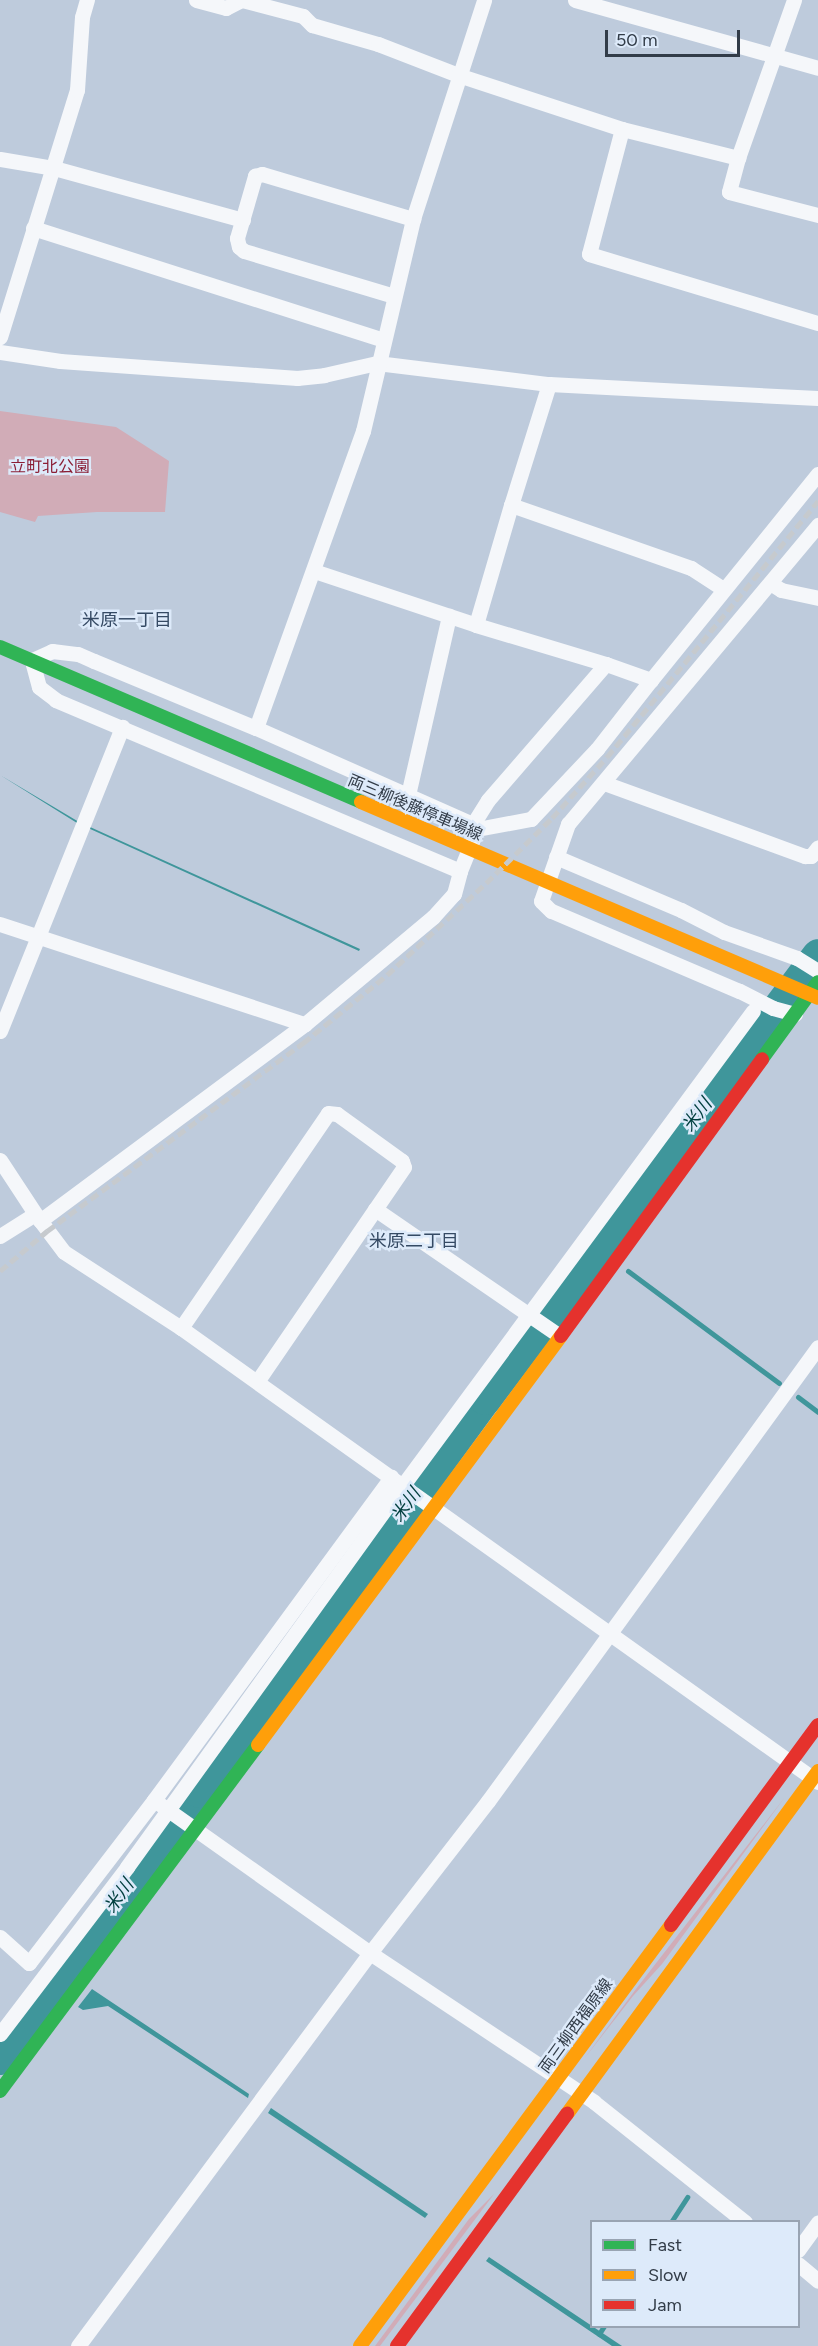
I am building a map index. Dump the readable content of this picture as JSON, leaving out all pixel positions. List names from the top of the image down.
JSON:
{
  "streets": {
    "main road": ["両三柳後藤停車場線", "両三柳西福原線"]
  },
  "districts": ["米原一丁目", "米原二丁目"],
  "water": ["米川"],
  "parks": ["立町北公園"],
  "legend": ["Fast", "Slow", "Jam"],
  "scale_bar": "50 m"
}
